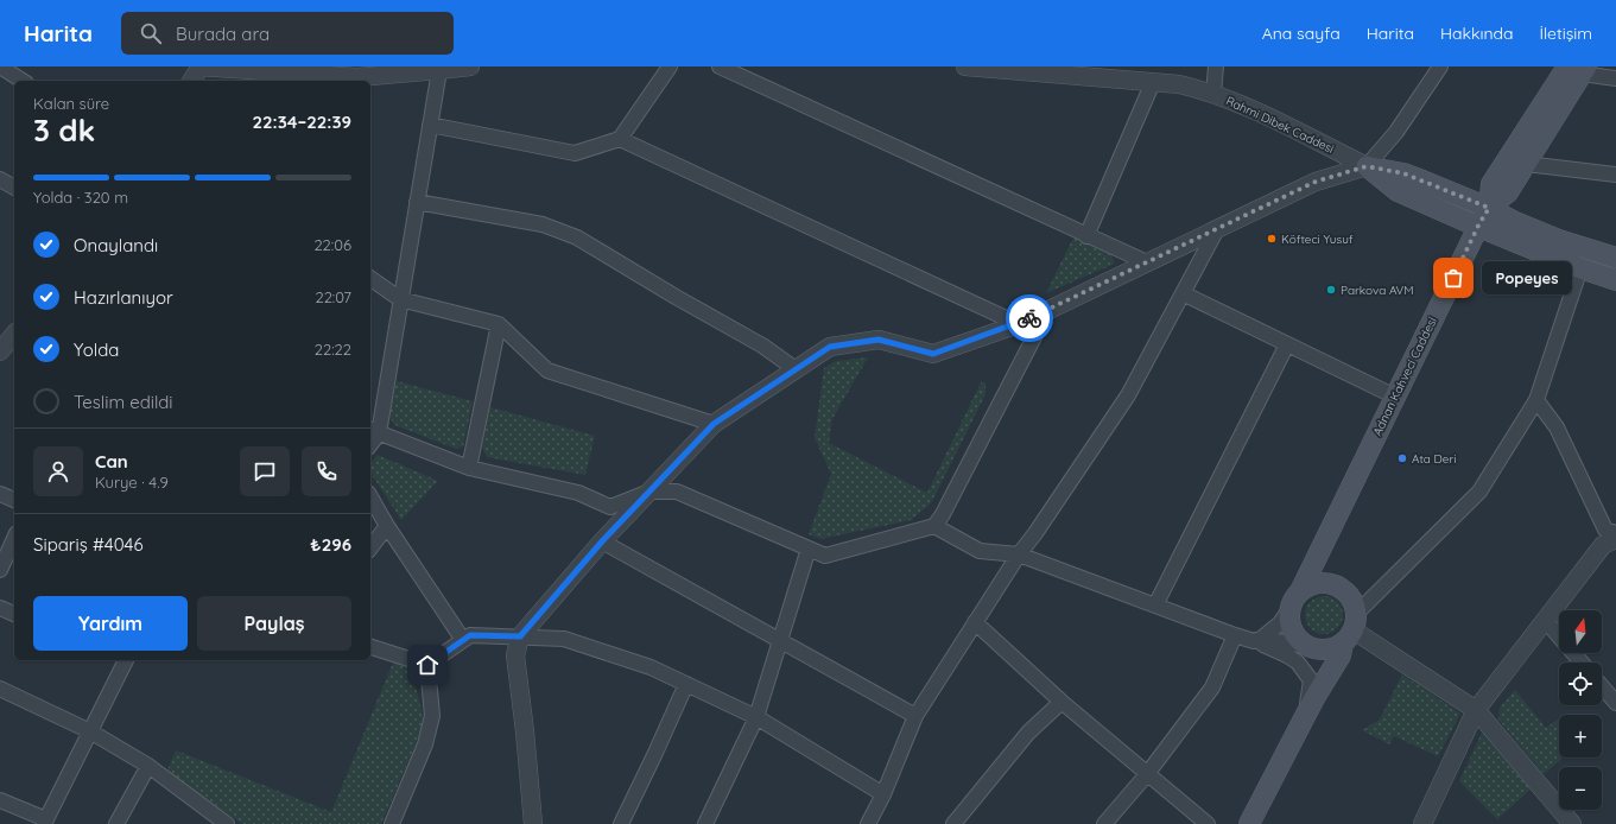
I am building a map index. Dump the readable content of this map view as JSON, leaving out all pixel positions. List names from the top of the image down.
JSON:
{
  "streets": {
    "main road": ["Rahmi Dibek Caddesi", "Adnan Kahveci Caddesi"]
  },
  "crossings": [
    ["Rahmi Dibek Caddesi", "Adnan Kahveci Caddesi"]
  ],
  "places": [
    "Köfteci Yusuf",
    "Popeyes",
    "Parkova AVM",
    "Ata Deri"
  ],
  "north": "top",
  "page": {
    "header": "Harita",
    "search": "Burada ara",
    "nav": [
      "Ana sayfa",
      "Harita",
      "Hakkında",
      "İletişim"
    ],
    "heading": ["3 dk", "Kalan süre", "22:34–22:39"],
    "panel": [
      "Can",
      "Kurye · 4.9",
      "Sipariş #4046",
      "₺296"
    ],
    "bar": "Yolda · 320 m",
    "list": [
      ["Onaylandı", "22:06"],
      ["Hazırlanıyor", "22:07"],
      ["Yolda", "22:22"],
      "Teslim edildi"
    ],
    "bubble": "Popeyes",
    "buttons": ["Yardım", "Paylaş"],
    "map_buttons": ["+", "−"]
  }
}
